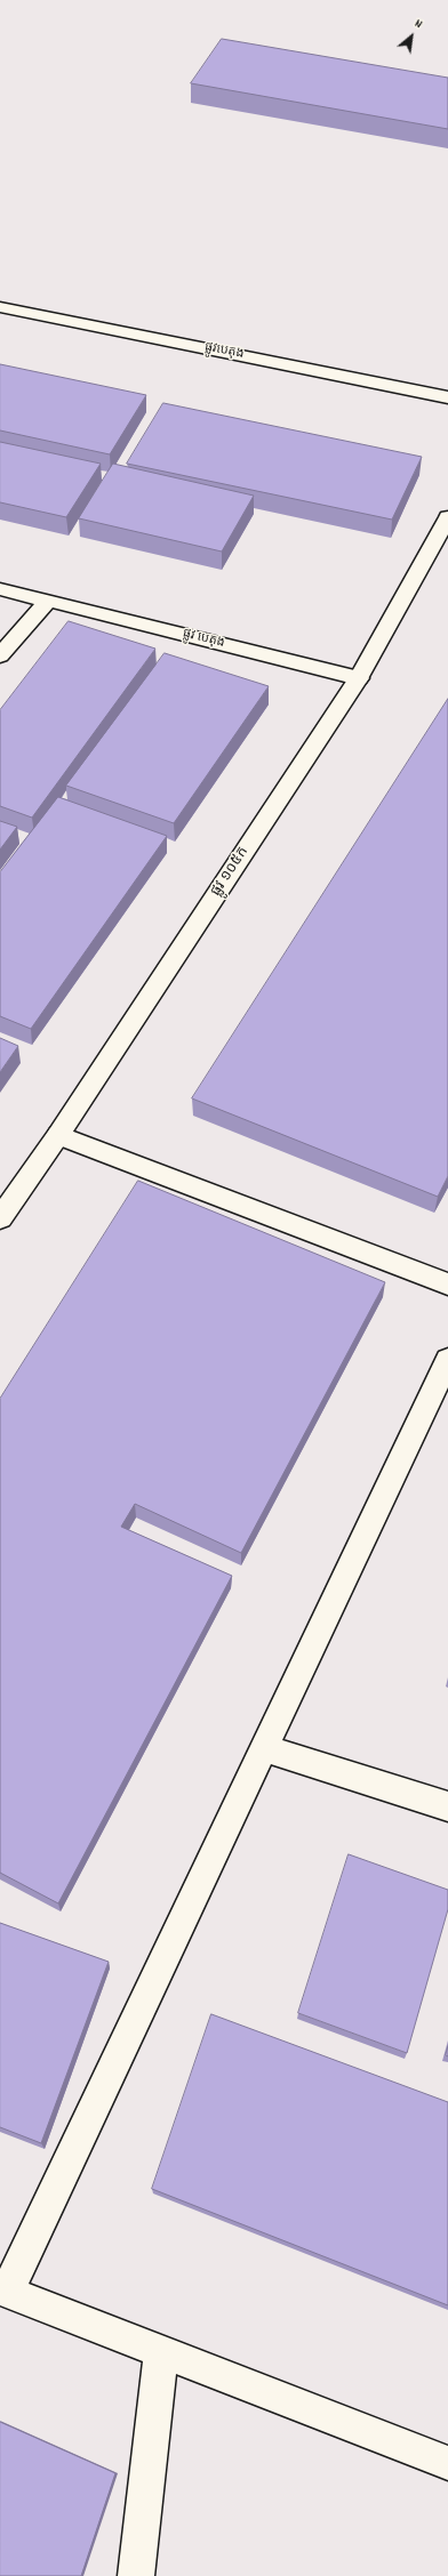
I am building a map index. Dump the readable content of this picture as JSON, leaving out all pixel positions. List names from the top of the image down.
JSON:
{
  "streets": {
    "street": ["ផ្លូវបេតុង", "ផ្លូវ បេតុង", "ផ្លូវ ១០៥ក"]
  },
  "crossings": [
    ["ផ្លូវ បេតុង", "ផ្លូវ ១០៥ក"]
  ],
  "north": "top right"
}
